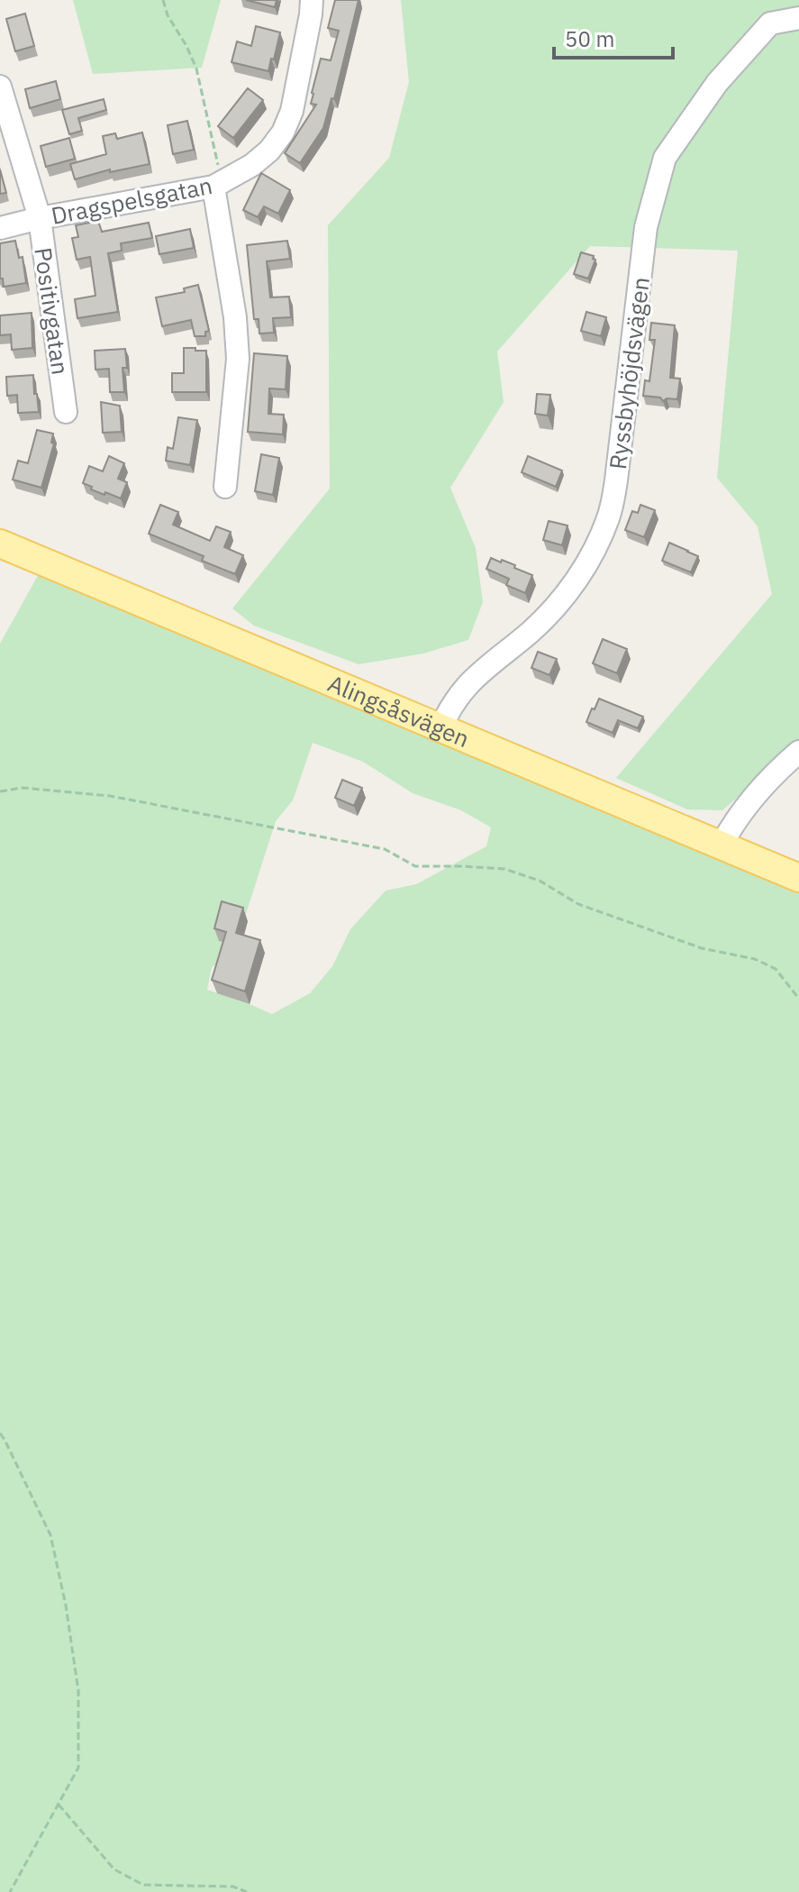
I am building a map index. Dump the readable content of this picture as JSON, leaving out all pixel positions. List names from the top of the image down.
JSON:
{
  "streets": {
    "main road": ["Alingsåsvägen"],
    "street": ["Dragspelsgatan", "Positivgatan", "Ryssbyhöjdsvägen"]
  },
  "crossings": [
    ["Dragspelsgatan", "Positivgatan"],
    ["Ryssbyhöjdsvägen", "Alingsåsvägen"]
  ],
  "scale_bar": "50 m"
}
